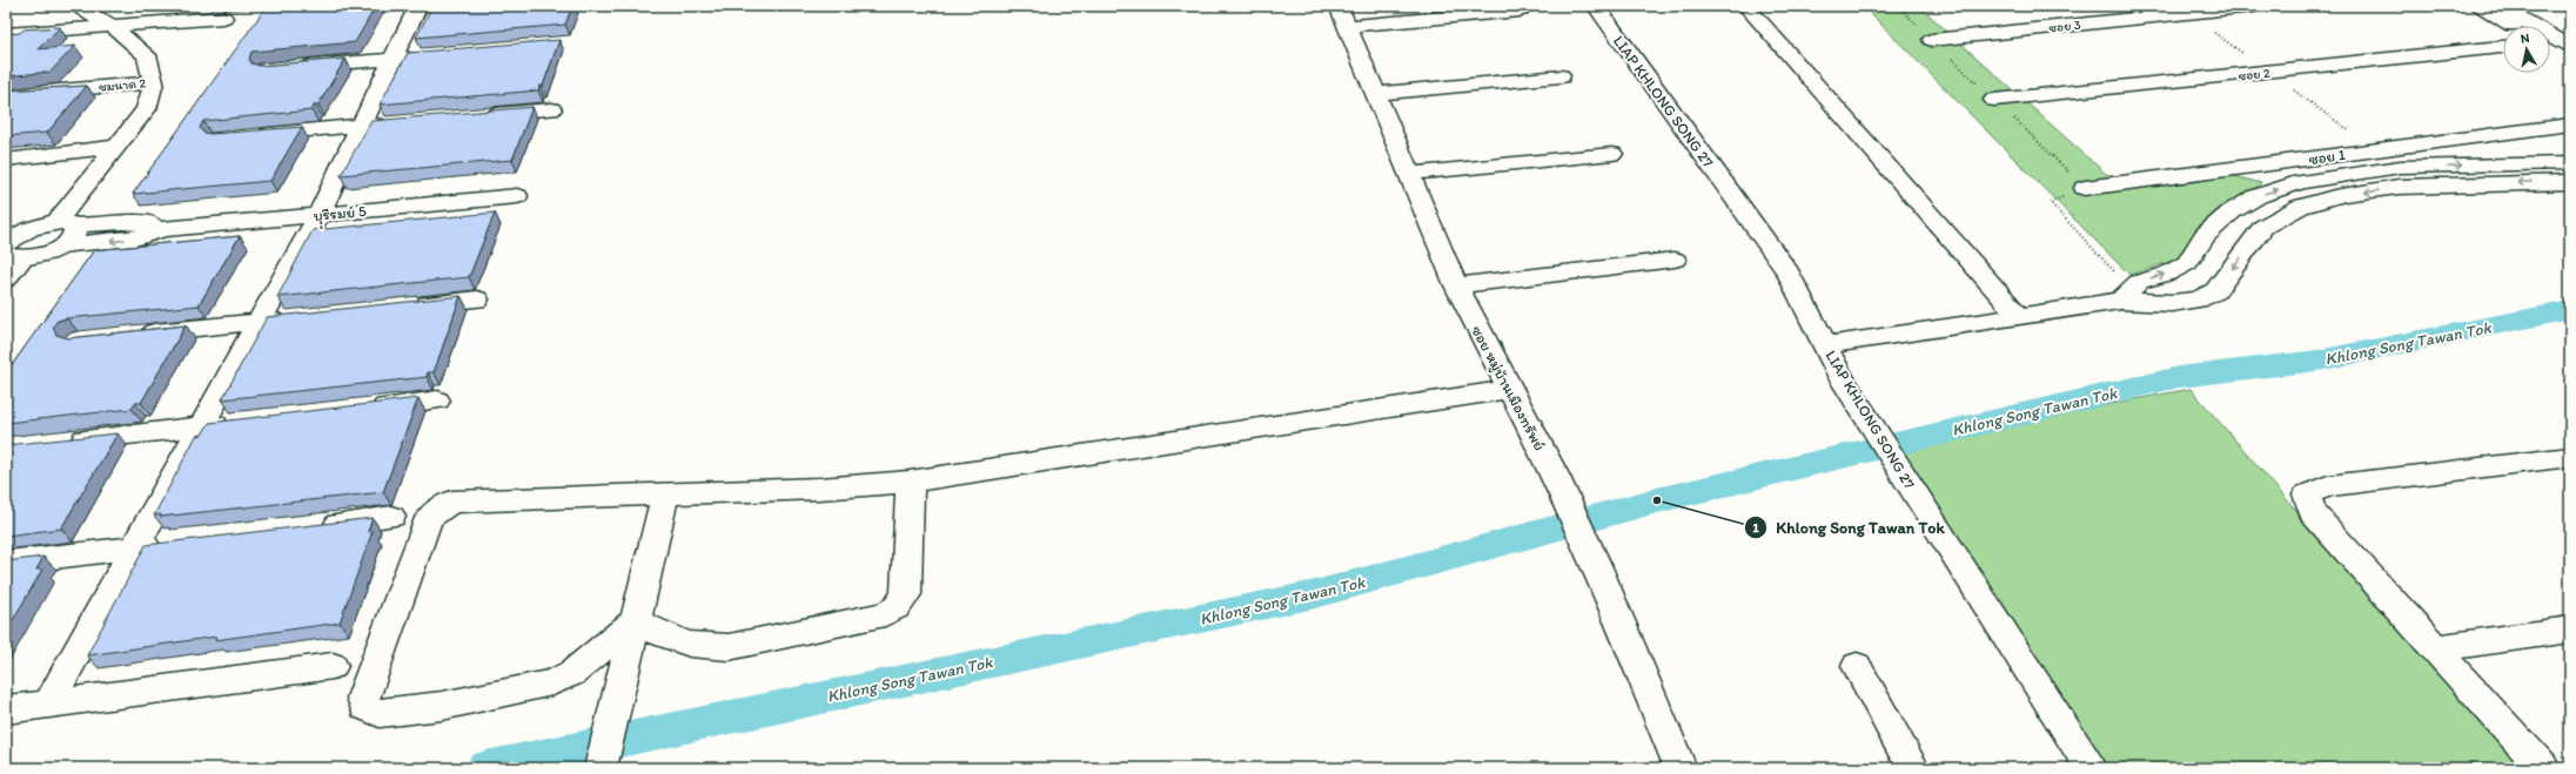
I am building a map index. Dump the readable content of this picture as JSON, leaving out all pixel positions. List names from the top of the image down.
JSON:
{
  "streets": {
    "street": [
      "ซอย 3",
      "ซอย 2",
      "ชมนาด 2",
      "LIAP KHLONG SONG 27",
      "ซอย 1",
      "บุุรีรมย์ 5",
      "ซอย หมู่บ้านเมืองทรัพย์"
    ]
  },
  "water": ["Khlong Song Tawan Tok"],
  "places": ["Khlong Song Tawan Tok"],
  "north": "top"
}
